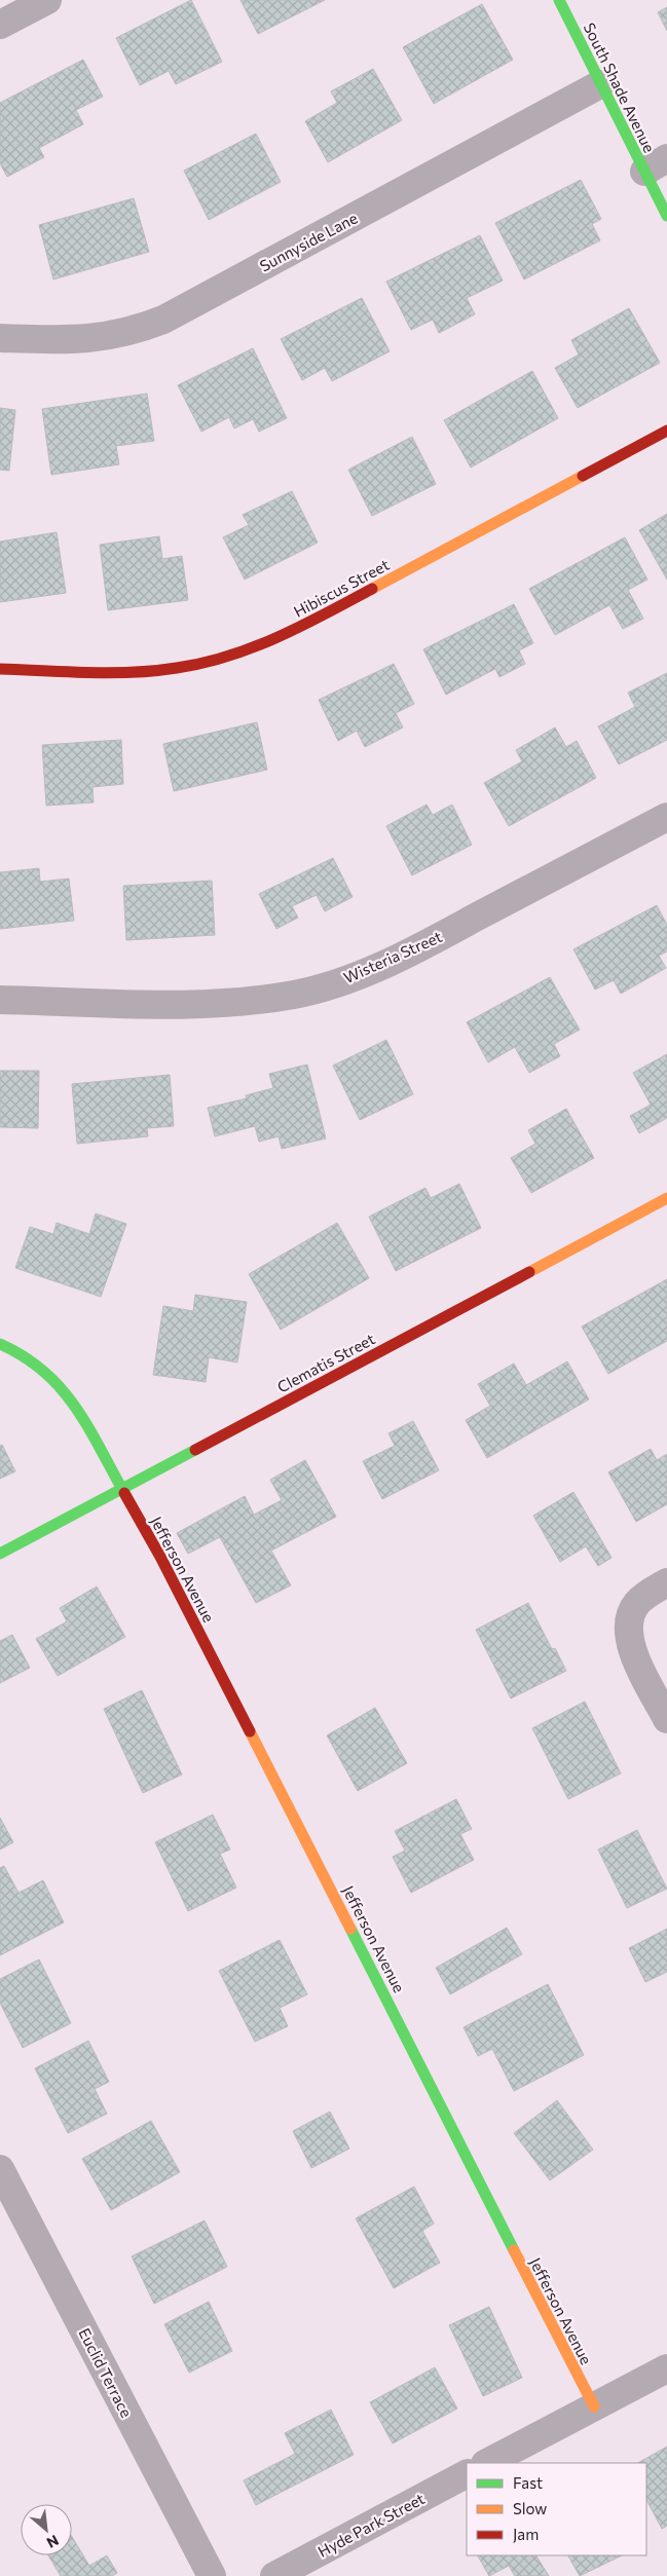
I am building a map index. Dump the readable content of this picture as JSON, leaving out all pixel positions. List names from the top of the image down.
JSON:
{
  "streets": {
    "street": [
      "South Shade Avenue",
      "Sunnyside Lane",
      "Hibiscus Street",
      "Wisteria Street",
      "Clematis Street",
      "Jefferson Avenue",
      "Euclid Terrace",
      "Hyde Park Street"
    ]
  },
  "crossings": [
    ["South Shade Avenue", "Sunnyside Lane"],
    ["Clematis Street", "Jefferson Avenue"]
  ],
  "legend": ["Fast", "Slow", "Jam"],
  "north": "bottom right"
}
